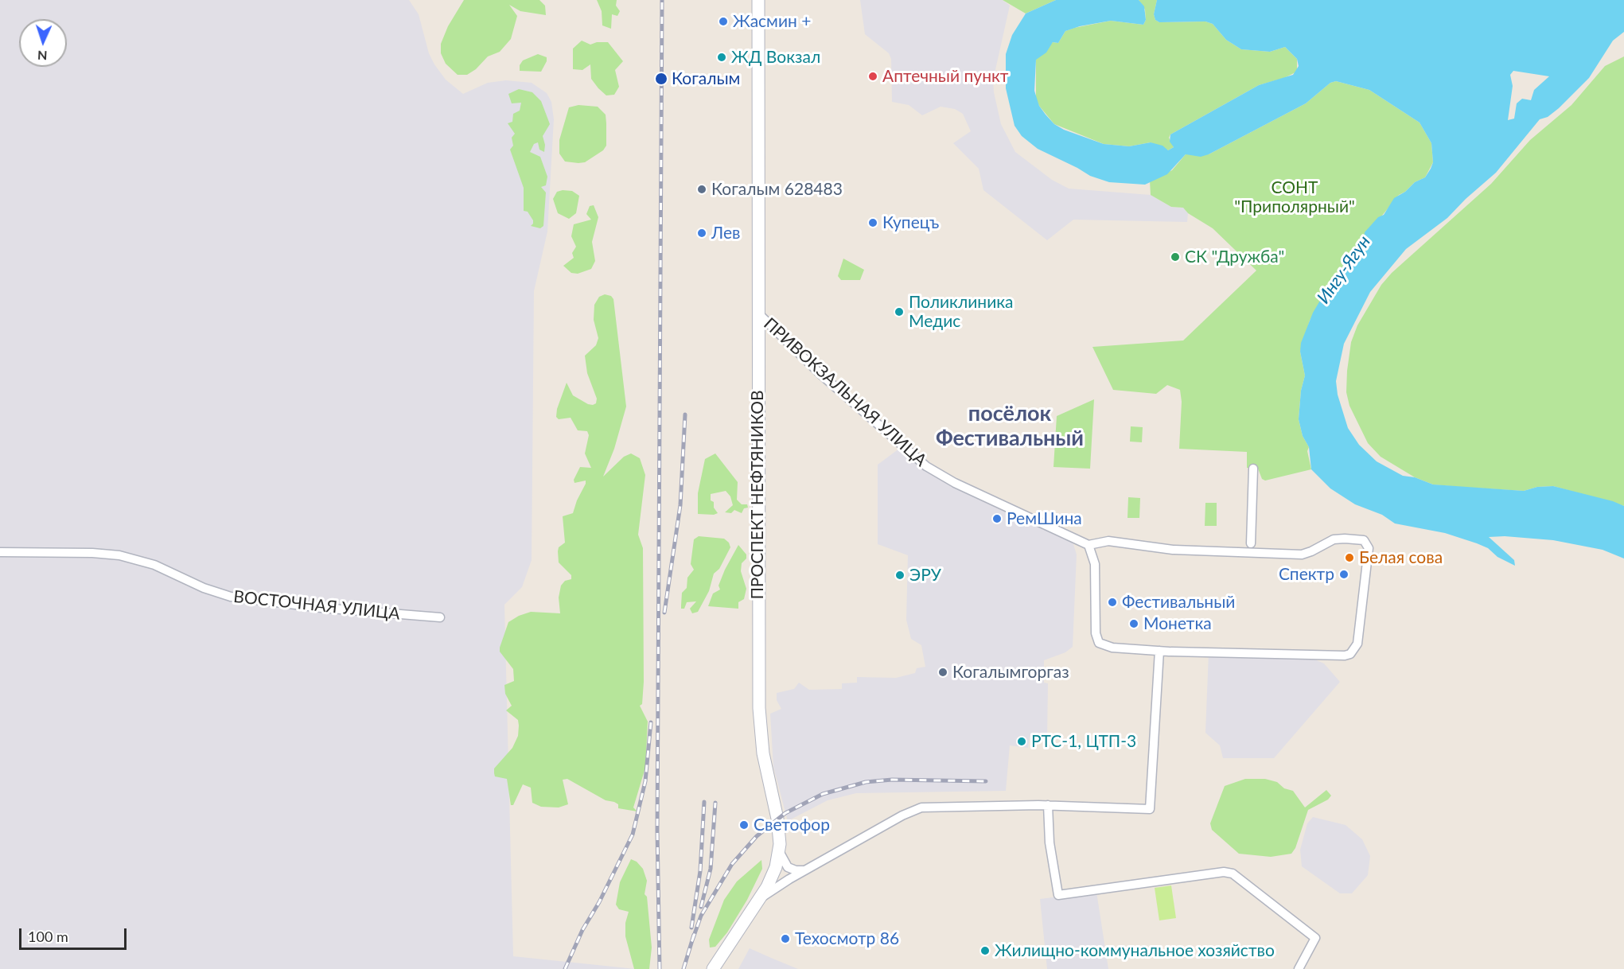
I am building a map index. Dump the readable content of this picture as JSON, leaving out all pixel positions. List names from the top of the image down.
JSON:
{
  "streets": {
    "main road": ["ПРОСПЕКТ НЕФТЯНИКОВ"],
    "street": ["ПРИВОКЗАЛЬНАЯ УЛИЦА", "ВОСТОЧНАЯ УЛИЦА"]
  },
  "crossings": [
    ["ПРИВОКЗАЛЬНАЯ УЛИЦА", "ПРОСПЕКТ НЕФТЯНИКОВ"]
  ],
  "districts": ["посёлок Фестивальный"],
  "water": ["Ингу-Ягун"],
  "parks": ["СОНТ \"Приполярный\""],
  "places": [
    "Жасмин +",
    "ЖД Вокзал",
    "Аптечный пункт",
    "Когалым",
    "Когалым 628483",
    "Купецъ",
    "Лев",
    "СК \"Дружба\"",
    "Поликлиника Медис",
    "РемШина",
    "Белая сова",
    "Спектр",
    "ЭРУ",
    "Фестивальный",
    "Монетка",
    "Когалымгоргаз",
    "РТС-1, ЦТП-3",
    "Светофор",
    "Техосмотр 86",
    "Жилищно-коммунальное хозяйство"
  ],
  "scale_bar": "100 m",
  "north": "bottom"
}
